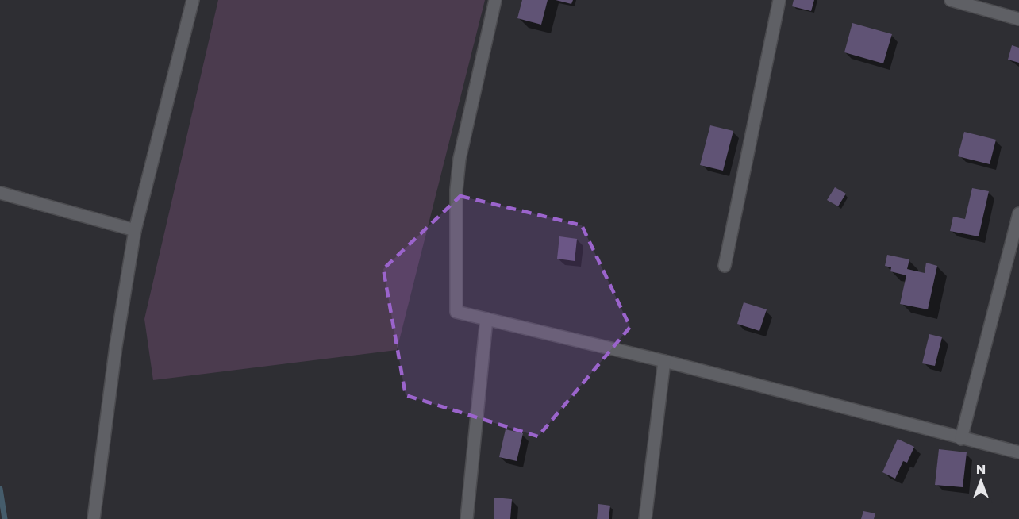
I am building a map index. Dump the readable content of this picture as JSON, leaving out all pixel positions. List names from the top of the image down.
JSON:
{
  "north": "top"
}
